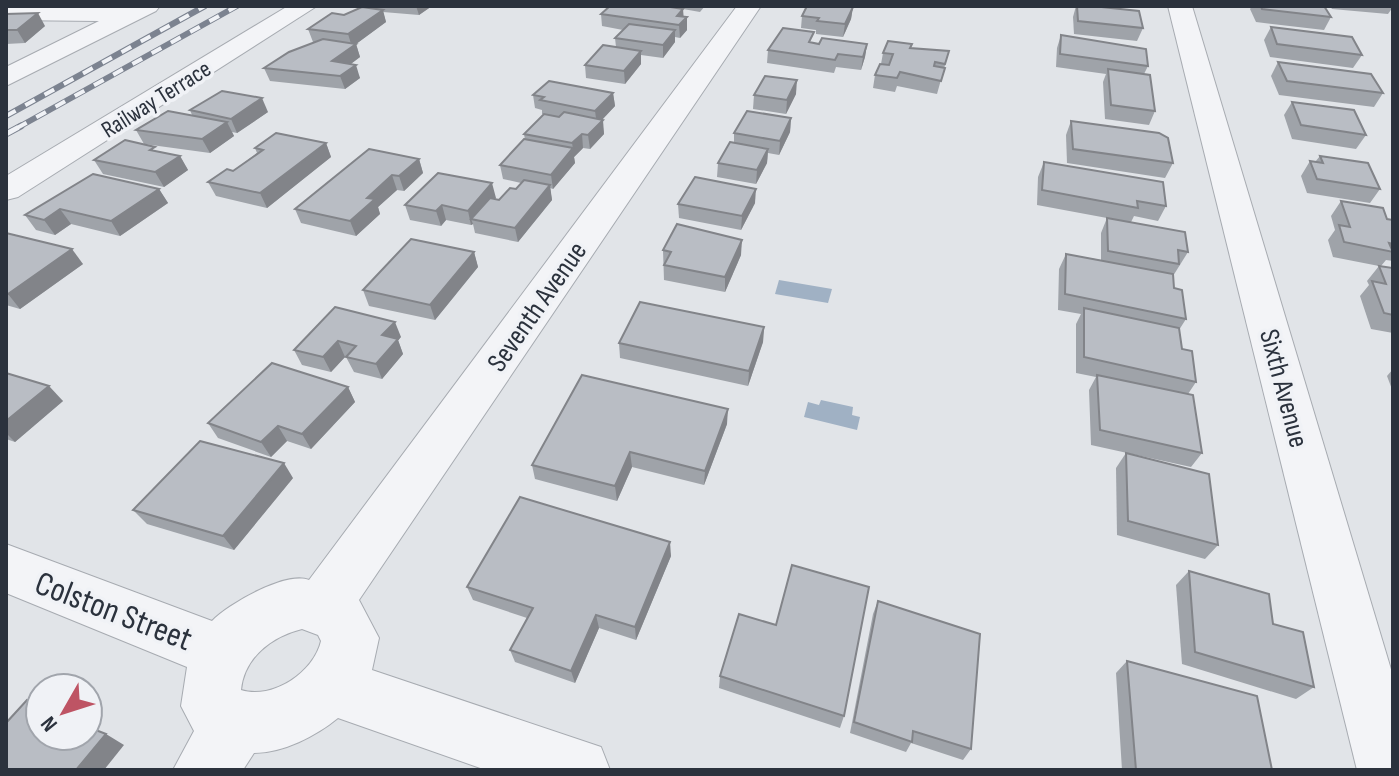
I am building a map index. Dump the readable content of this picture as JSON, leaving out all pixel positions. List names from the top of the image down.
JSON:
{
  "streets": {
    "street": [
      "Railway Terrace",
      "Seventh Avenue",
      "Sixth Avenue",
      "Colston Street"
    ]
  },
  "north": "bottom left"
}
